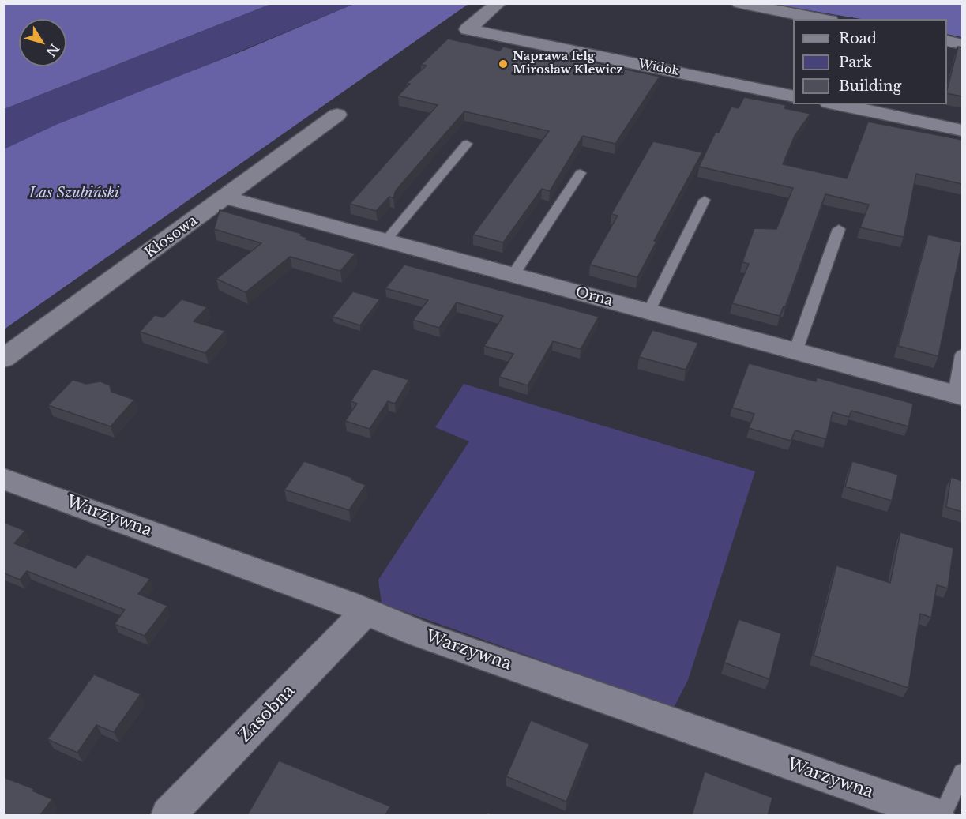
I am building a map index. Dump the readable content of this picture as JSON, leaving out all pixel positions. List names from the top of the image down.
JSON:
{
  "streets": {
    "street": [
      "Widok",
      "Kłosowa",
      "Orna",
      "Warzywna",
      "Zasobna"
    ]
  },
  "crossings": [
    ["Kłosowa", "Orna"],
    ["Warzywna", "Zasobna"]
  ],
  "parks": ["Las Szubiński"],
  "places": ["Naprawa felg Mirosław Klewicz"],
  "legend": ["Road", "Park", "Building"],
  "north": "bottom right"
}
